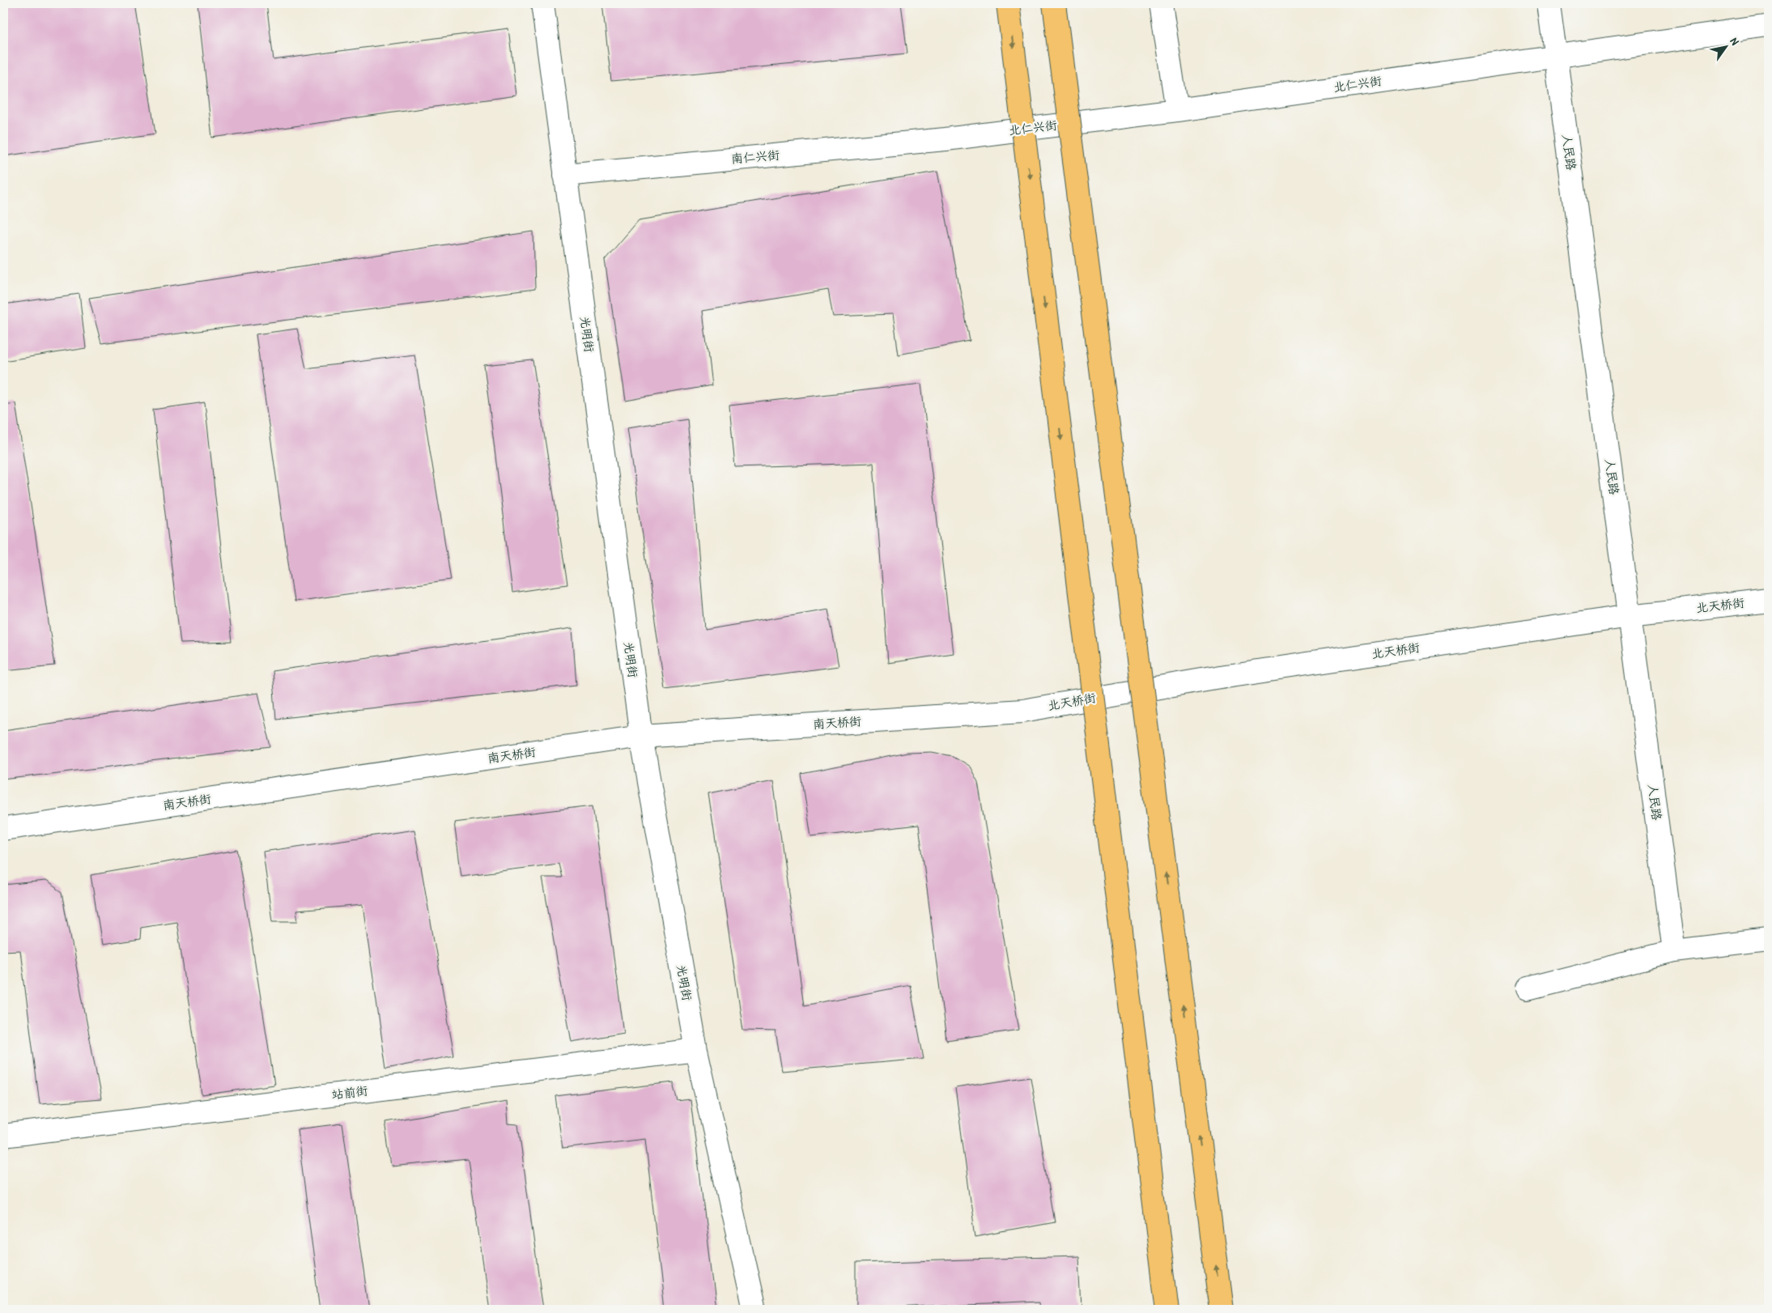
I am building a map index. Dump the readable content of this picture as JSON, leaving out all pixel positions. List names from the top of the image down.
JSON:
{
  "streets": {
    "street": [
      "北仁兴街",
      "人民路",
      "南仁兴街",
      "光明街",
      "北天桥街",
      "南天桥街",
      "站前街"
    ]
  },
  "crossings": [
    ["北仁兴街", "人民路"],
    ["北仁兴街", "南仁兴街"],
    ["人民路", "北天桥街"],
    ["南仁兴街", "光明街"],
    ["光明街", "南天桥街"],
    ["光明街", "站前街"],
    ["北天桥街", "南天桥街"]
  ],
  "north": "top right"
}
